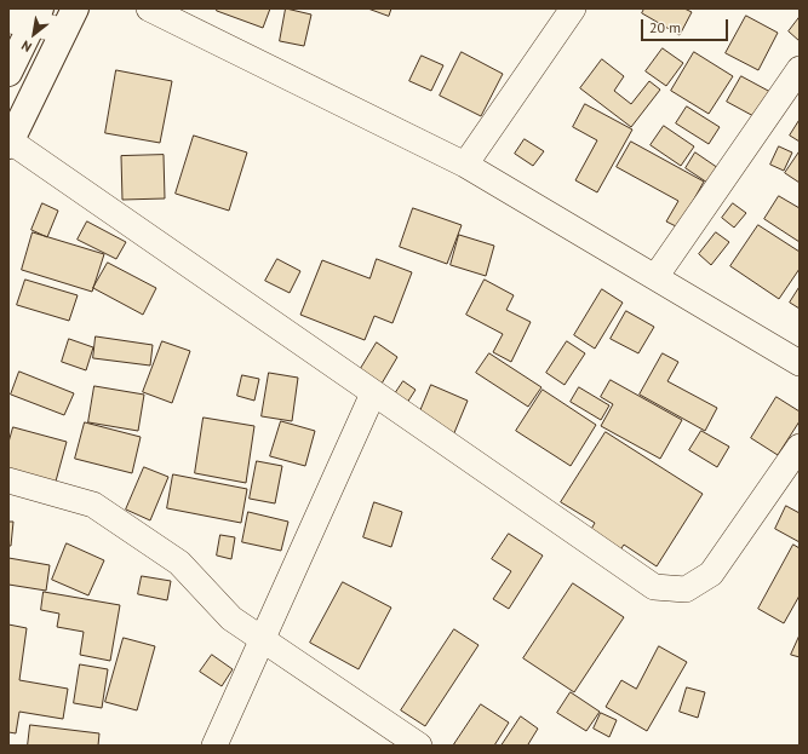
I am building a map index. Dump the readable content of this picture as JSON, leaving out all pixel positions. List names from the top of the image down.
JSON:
{
  "scale_bar": "20 m",
  "north": "bottom left"
}
